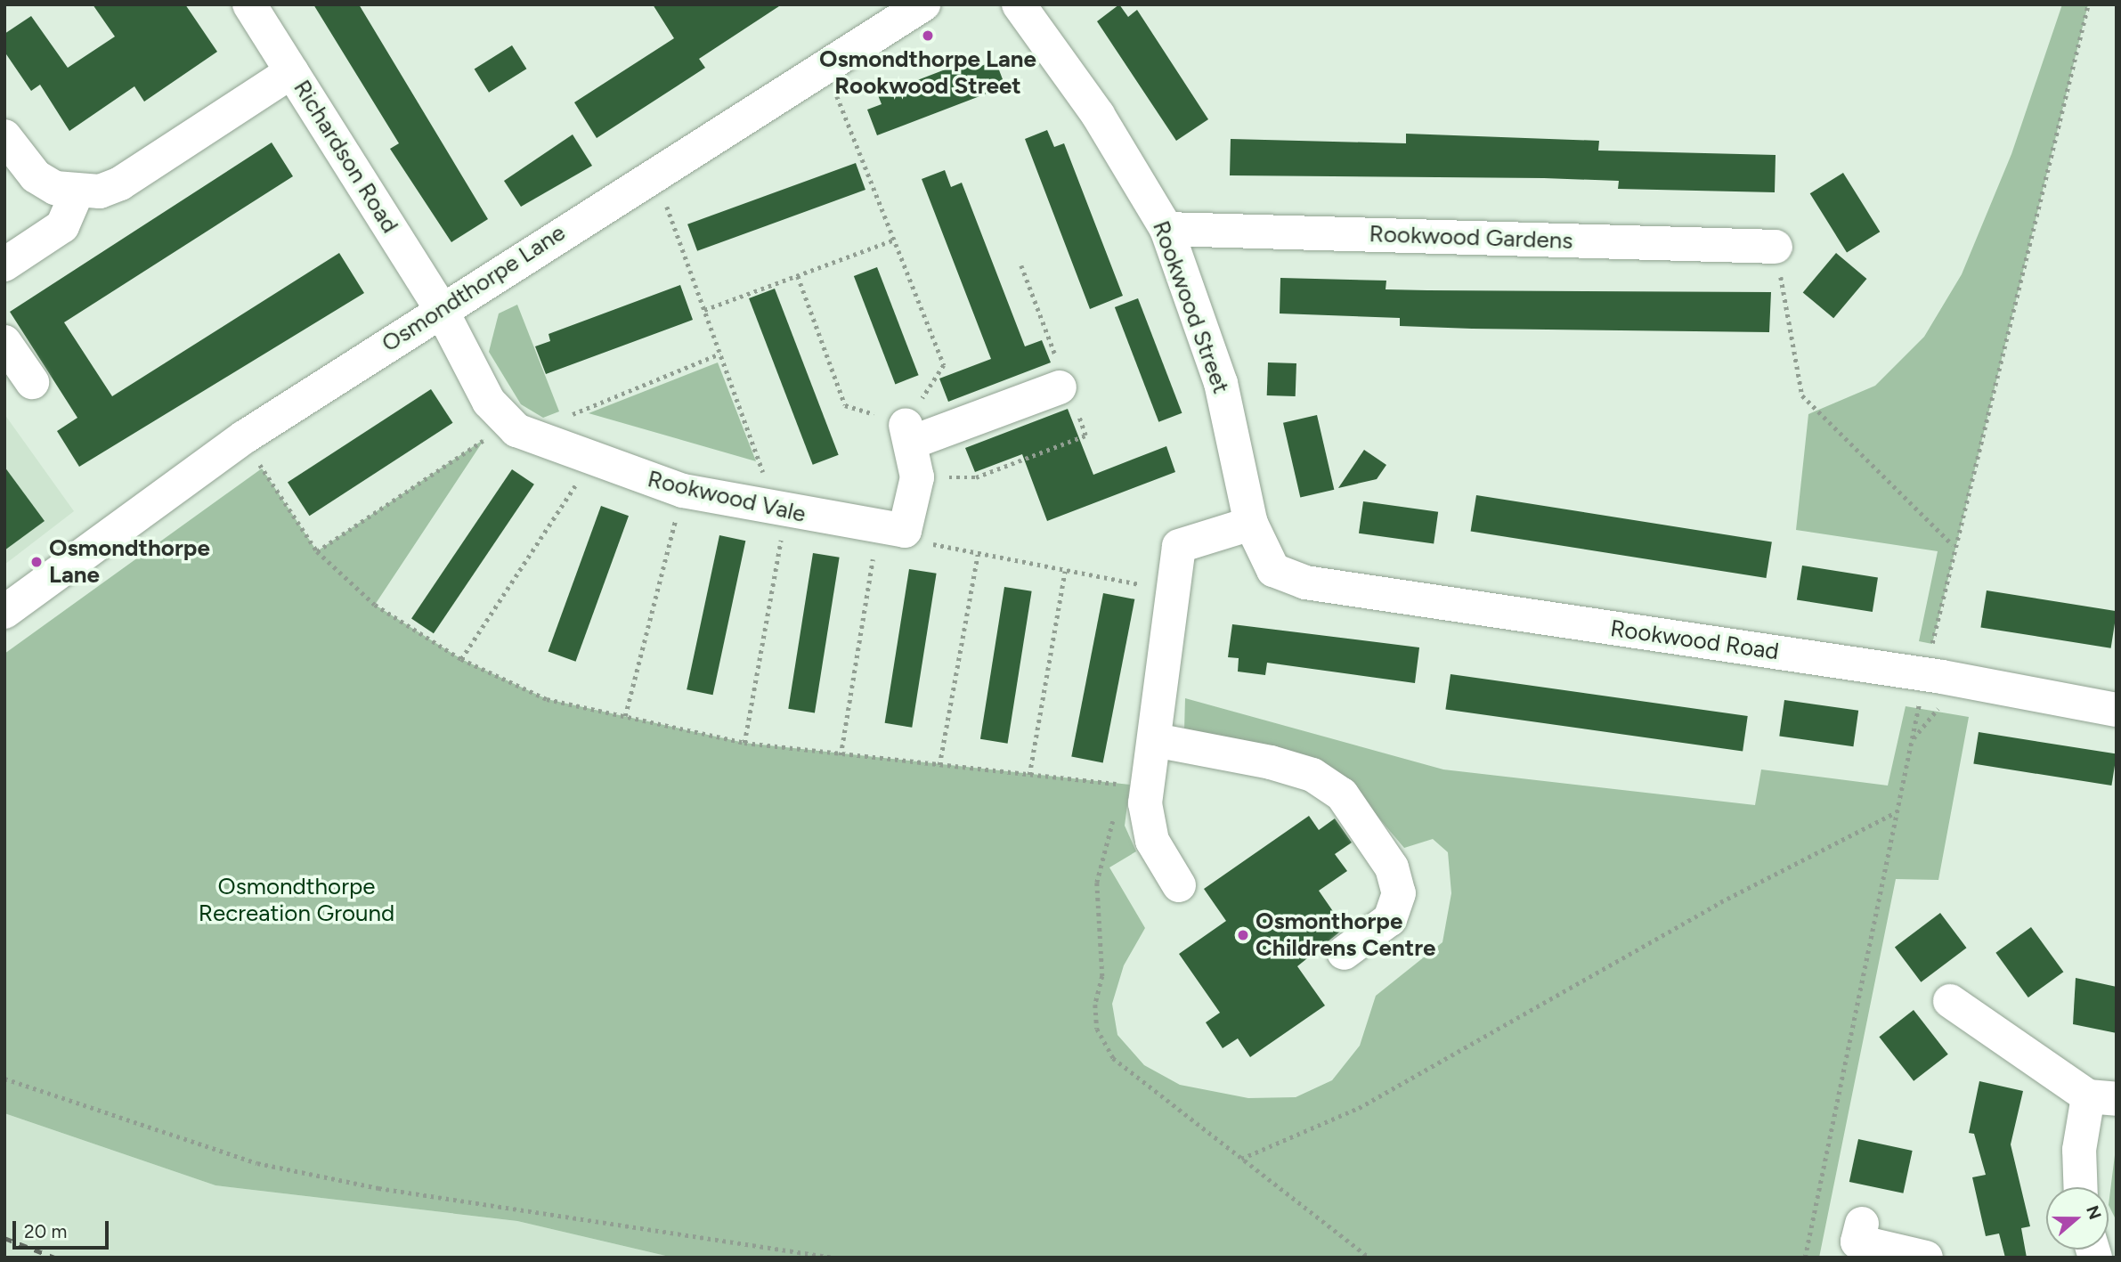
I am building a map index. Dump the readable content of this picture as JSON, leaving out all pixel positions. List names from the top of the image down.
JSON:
{
  "streets": {
    "street": [
      "Richardson Road",
      "Rookwood Gardens",
      "Osmondthorpe Lane",
      "Rookwood Street",
      "Rookwood Vale",
      "Rookwood Road"
    ]
  },
  "crossings": [
    ["Richardson Road", "Osmondthorpe Lane"],
    ["Richardson Road", "Rookwood Vale"],
    ["Rookwood Gardens", "Rookwood Street"],
    ["Osmondthorpe Lane", "Rookwood Vale"],
    ["Rookwood Street", "Rookwood Road"]
  ],
  "parks": ["Osmondthorpe Recreation Ground"],
  "places": ["Osmondthorpe Lane Rookwood Street", "Osmondthorpe Lane", "Osmonthorpe Childrens Centre"],
  "scale_bar": "20 m",
  "north": "right"
}
